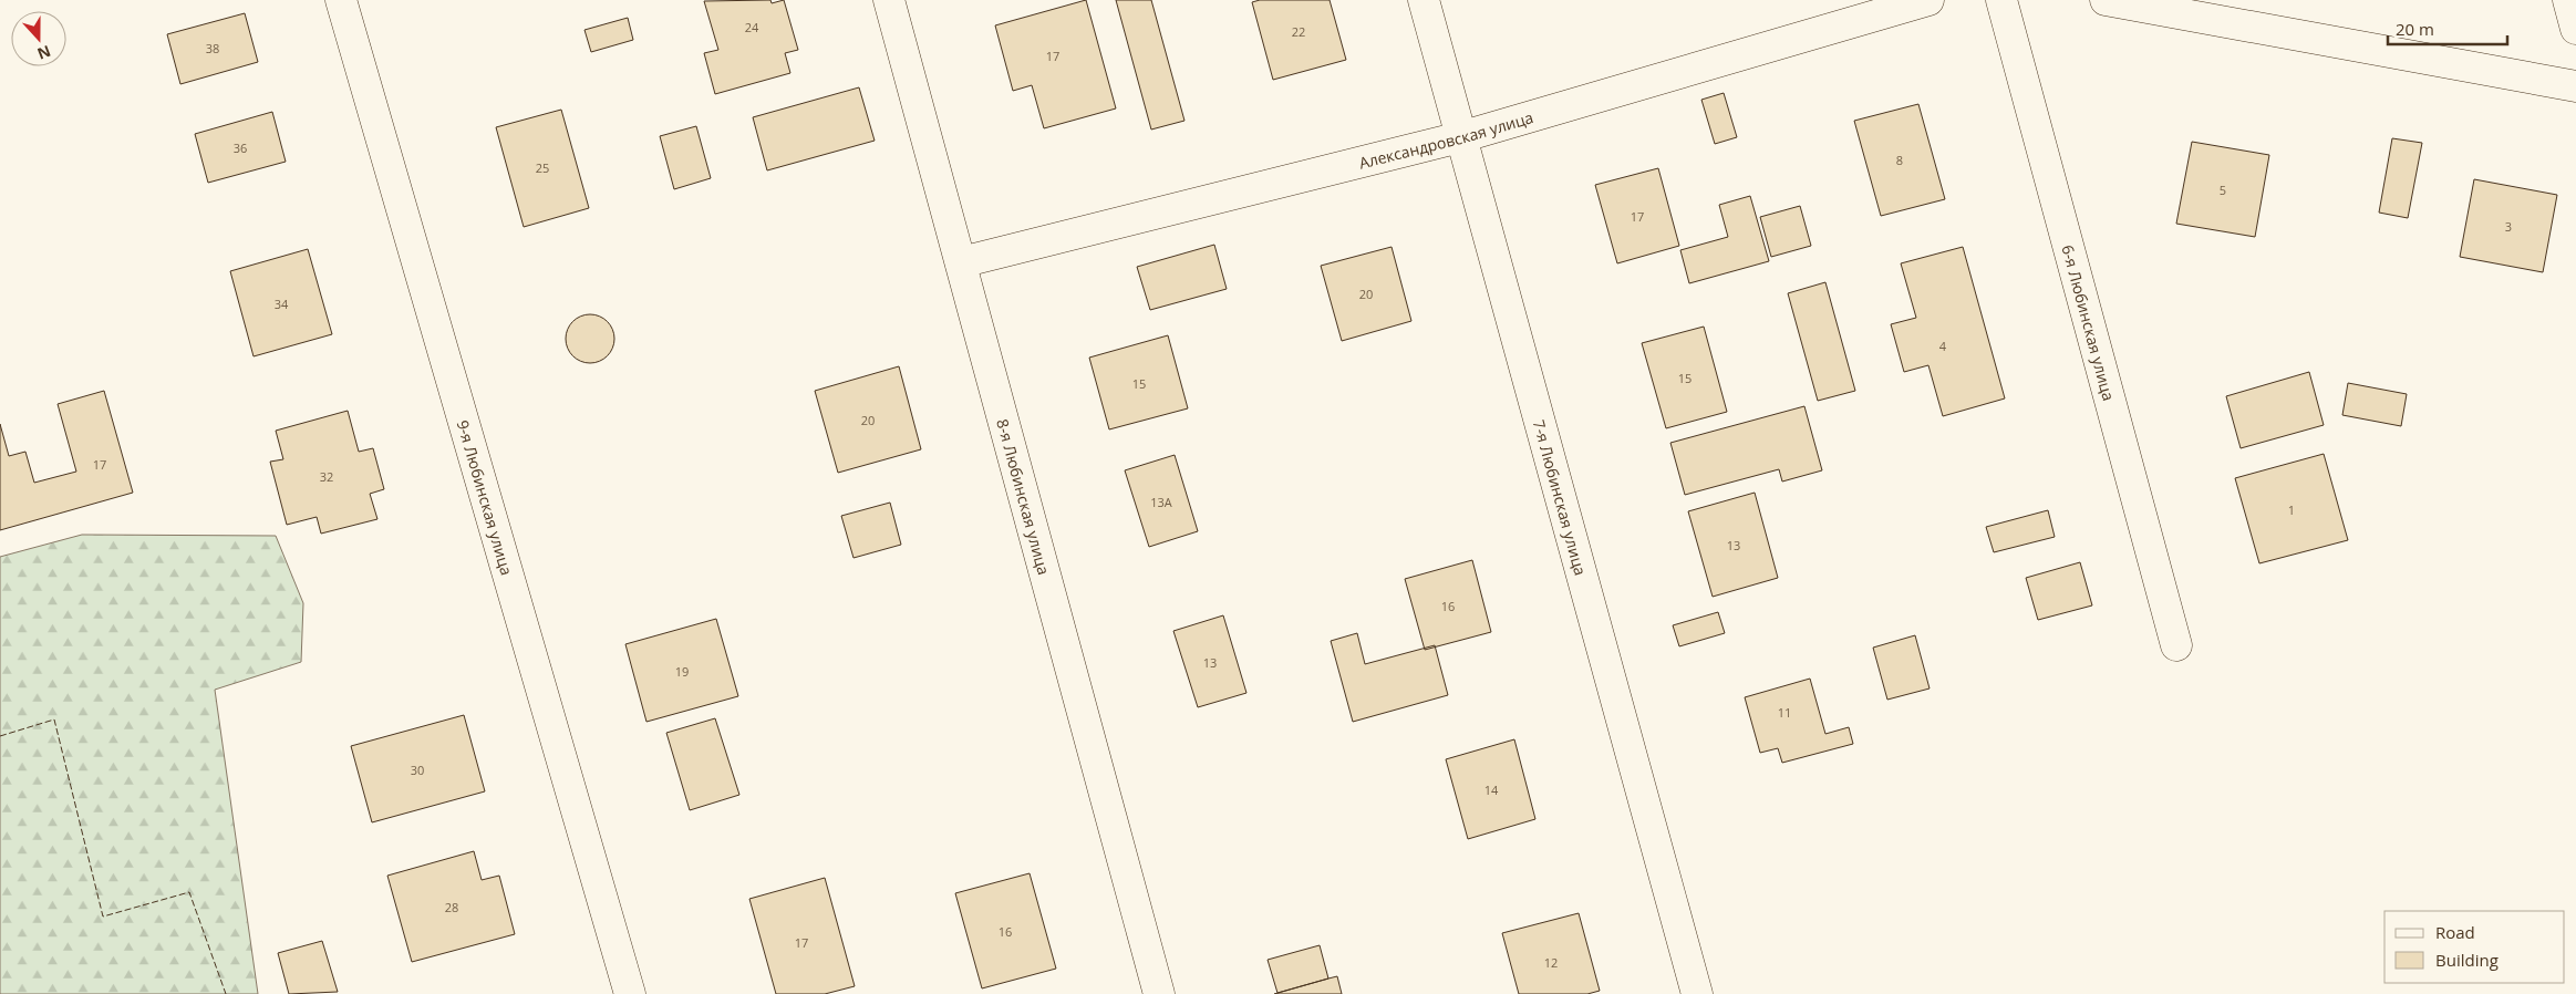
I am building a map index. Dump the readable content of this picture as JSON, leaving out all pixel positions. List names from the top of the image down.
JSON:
{
  "streets": {
    "street": [
      "Александровская улица",
      "6-я Любинская улица",
      "9-я Любинская улица",
      "8-я Любинская улица",
      "7-я Любинская улица"
    ]
  },
  "crossings": [
    ["Александровская улица", "8-я Любинская улица"],
    ["Александровская улица", "7-я Любинская улица"]
  ],
  "house_numbers": [
    "24",
    "22",
    "38",
    "17",
    "36",
    "8",
    "25",
    "5",
    "17",
    "3",
    "20",
    "34",
    "4",
    "15",
    "15",
    "20",
    "17",
    "32",
    "13А",
    "1",
    "13",
    "16",
    "13",
    "19",
    "11",
    "30",
    "14",
    "28",
    "16",
    "17",
    "12"
  ],
  "legend": ["Road", "Building"],
  "scale_bar": "20 m",
  "north": "bottom"
}
